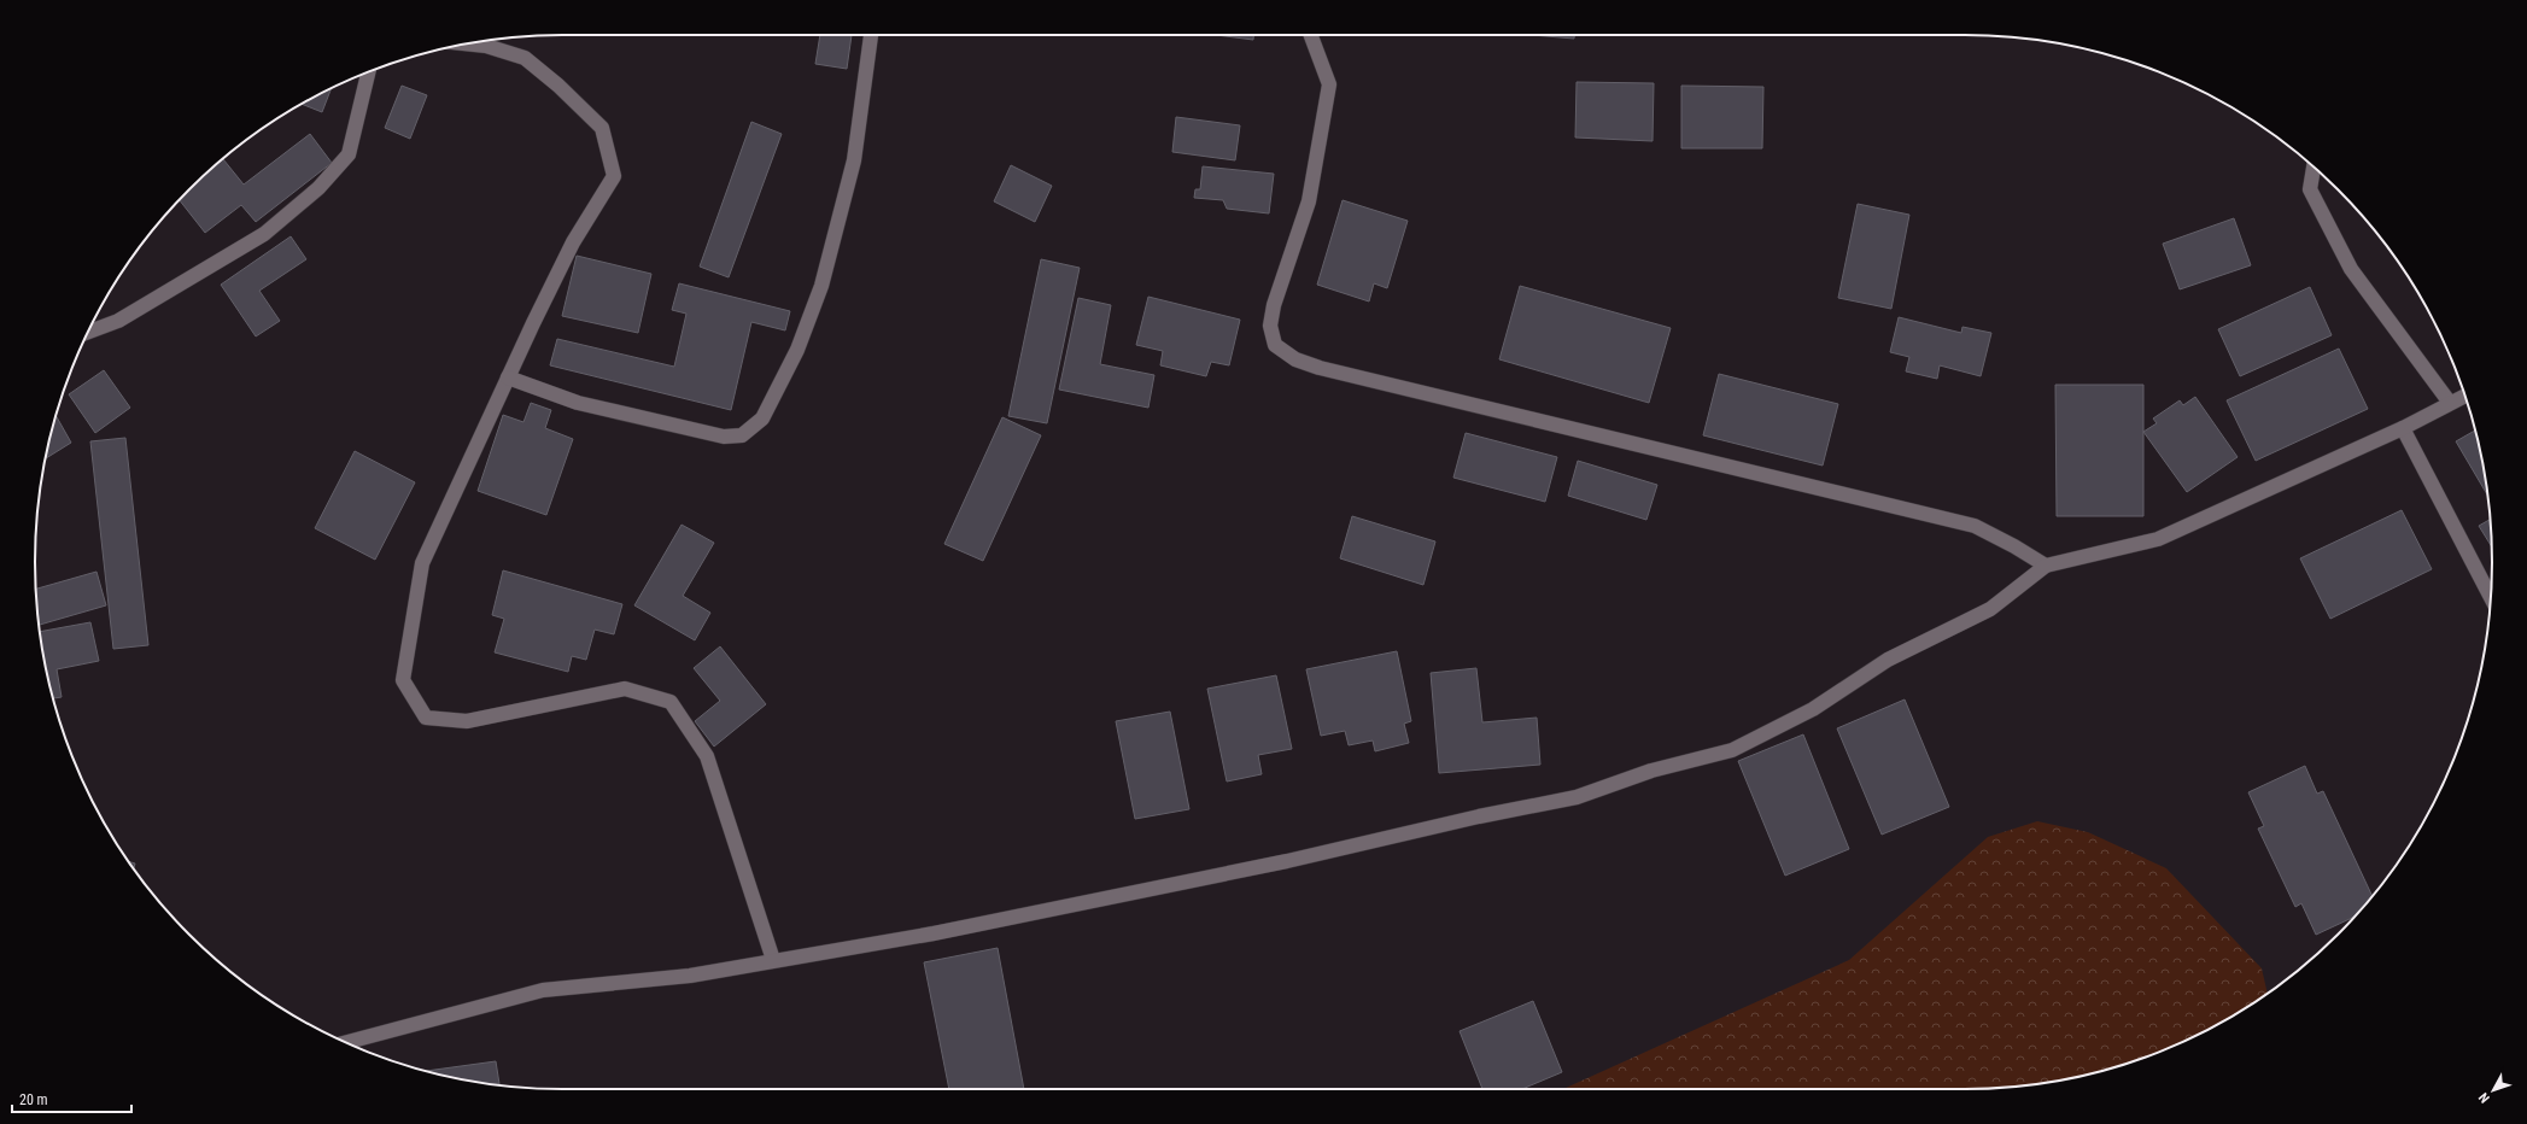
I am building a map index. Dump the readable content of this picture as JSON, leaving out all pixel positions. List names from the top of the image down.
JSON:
{
  "scale_bar": "20 m",
  "north": "bottom left"
}
